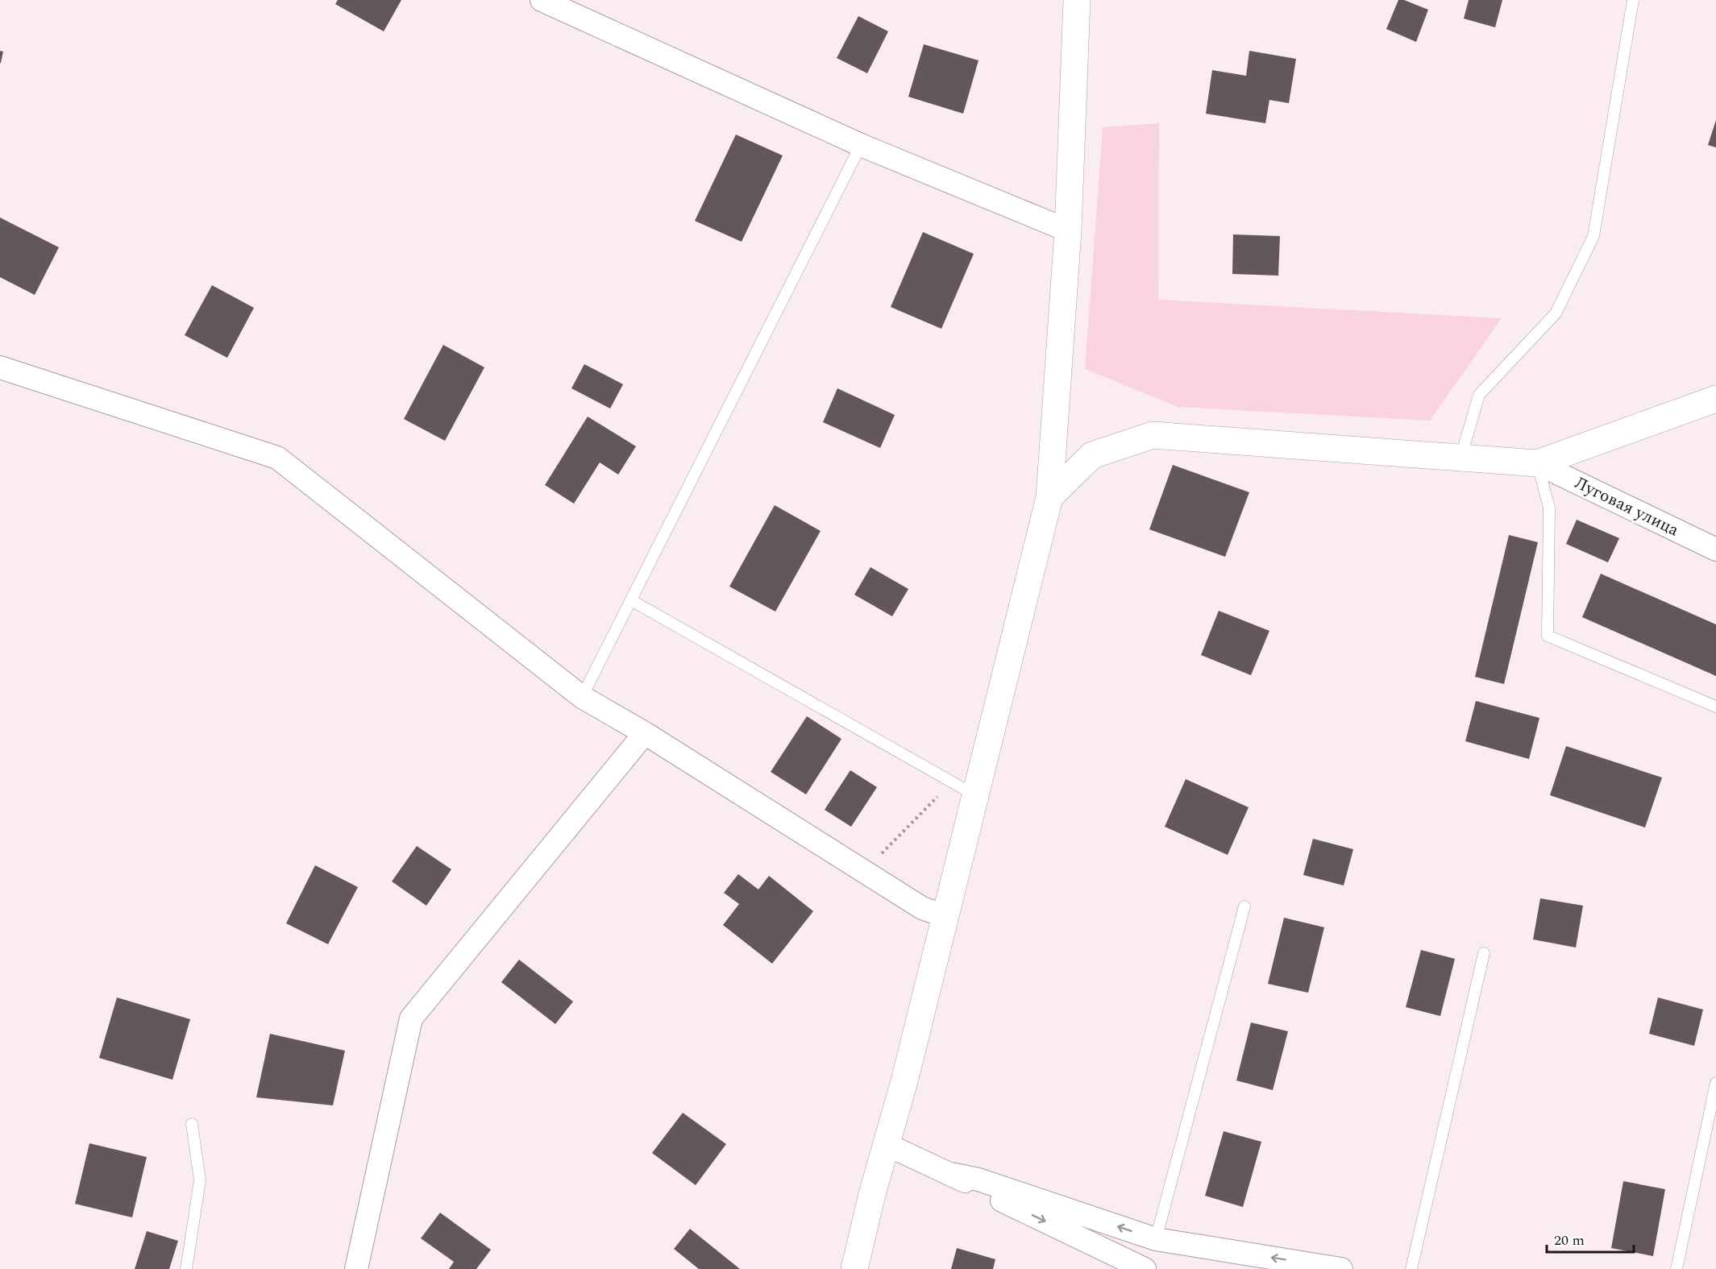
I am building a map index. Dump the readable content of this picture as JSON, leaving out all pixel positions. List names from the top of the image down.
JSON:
{
  "streets": {
    "street": ["Луговая улица"]
  },
  "scale_bar": "20 m"
}
